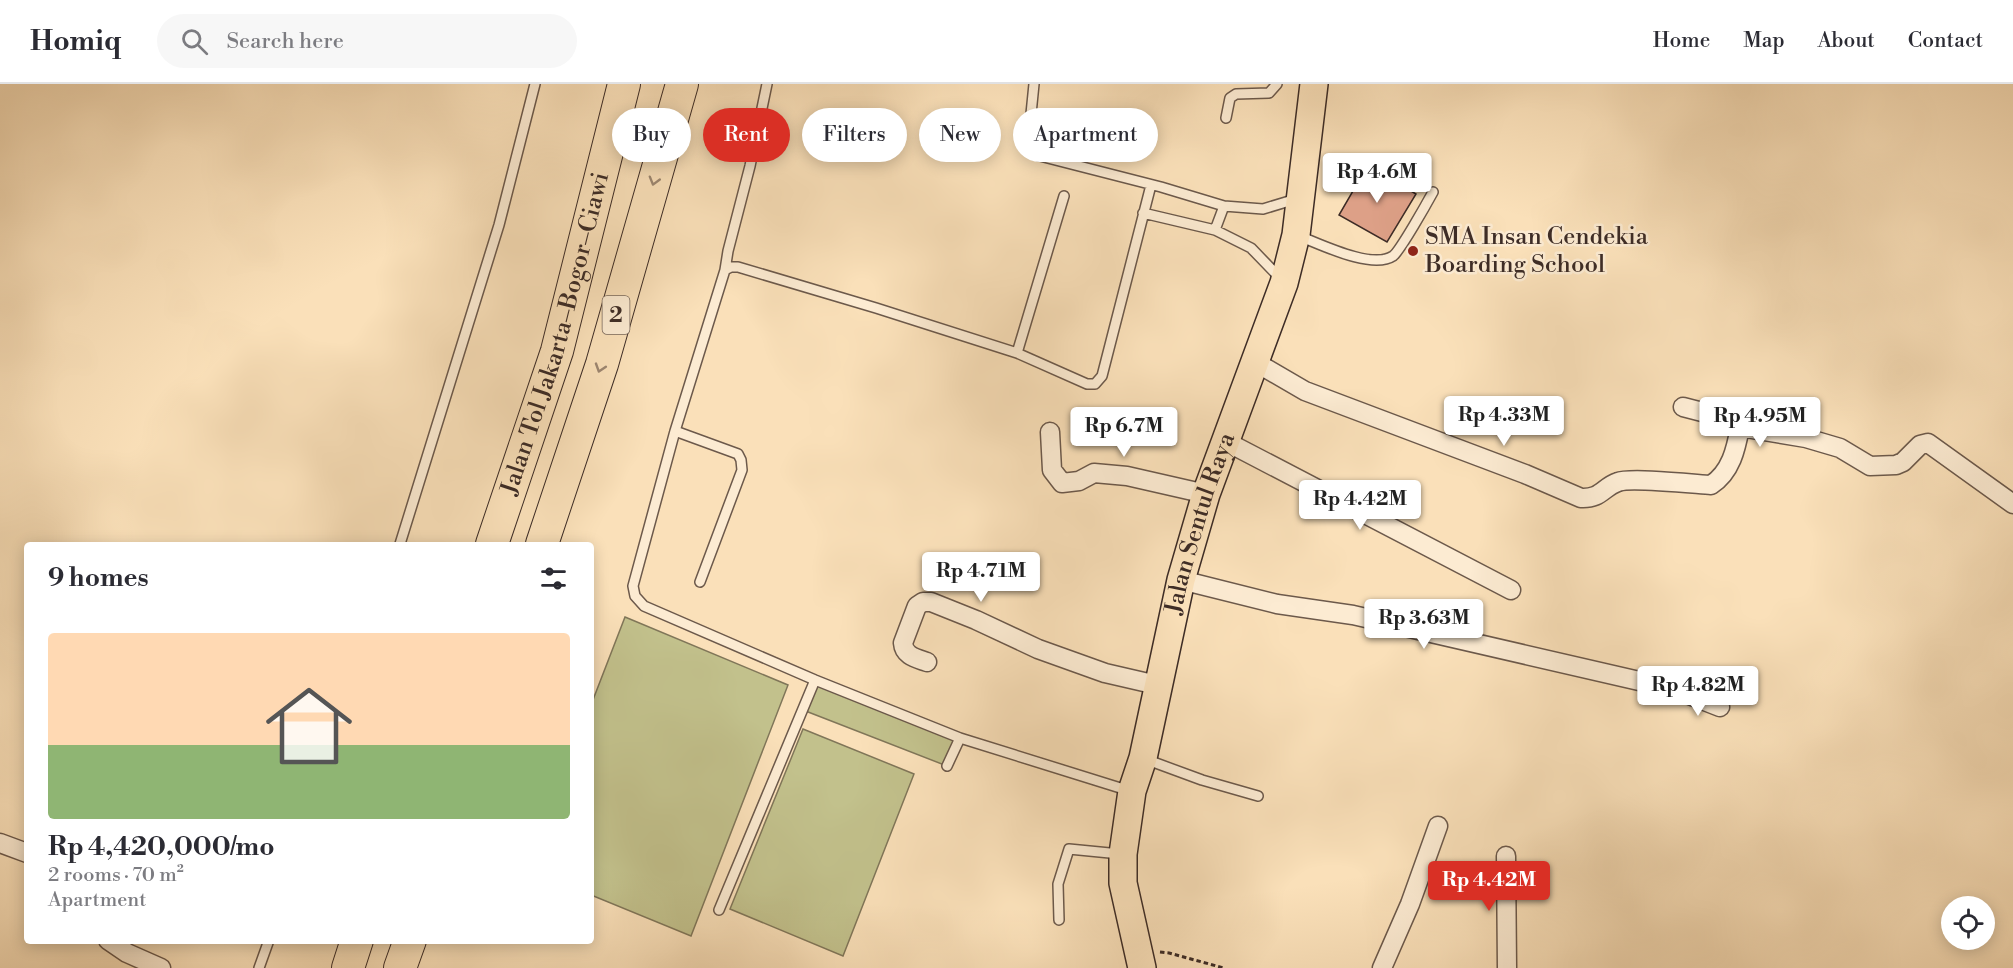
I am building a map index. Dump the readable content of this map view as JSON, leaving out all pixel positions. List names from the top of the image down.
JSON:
{
  "streets": {
    "highway": ["2", "Jalan Tol Jakarta–Bogor–Ciawi"],
    "main road": ["Jalan Sentul Raya"]
  },
  "places": ["SMA Insan Cendekia Boarding School"],
  "page": {
    "header": "Homiq",
    "search": "Search here",
    "nav": [
      "Home",
      "Map",
      "About",
      "Contact"
    ],
    "chip": [
      "Buy",
      "Rent",
      "Filters",
      "New",
      "Apartment"
    ],
    "price": [
      "Rp 4.6M",
      "Rp 4.33M",
      "Rp 4.95M",
      "Rp 6.7M",
      "Rp 4.42M",
      "Rp 4.71M",
      "Rp 3.63M",
      "Rp 4.82M",
      "Rp 4.42M"
    ],
    "heading": "9 homes",
    "list": [
      {
        "name": "Rp 4,420,000/mo",
        "note": "2 rooms · 70 m² · Apartment"
      }
    ]
  }
}
